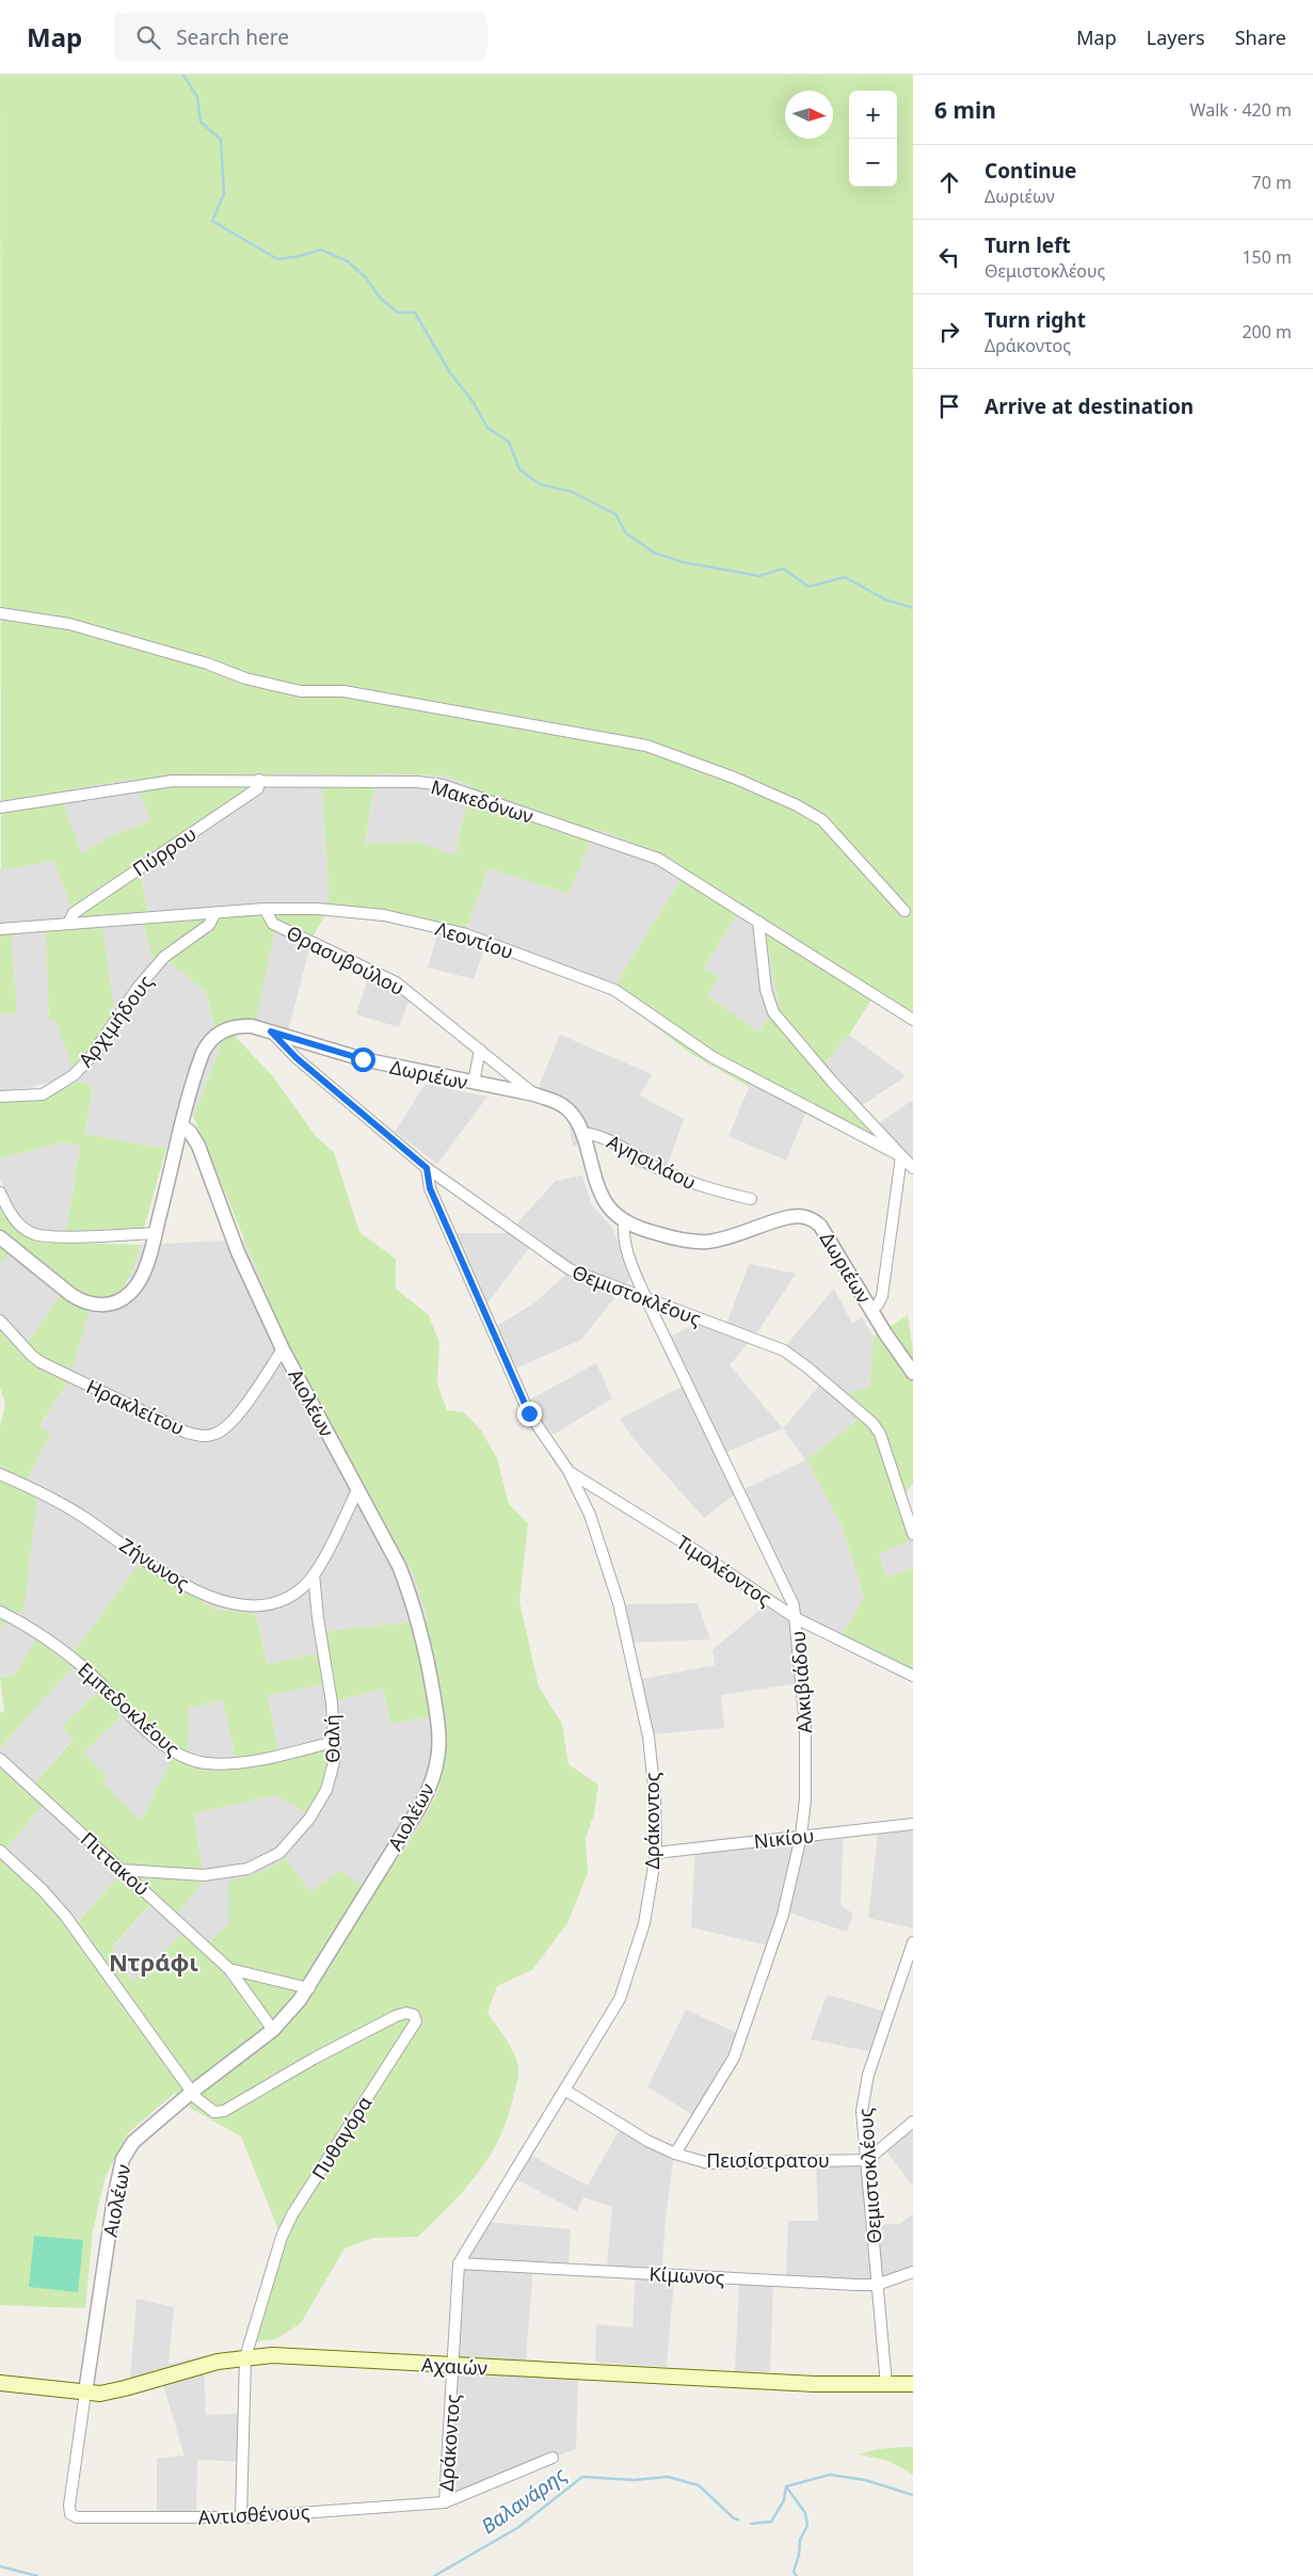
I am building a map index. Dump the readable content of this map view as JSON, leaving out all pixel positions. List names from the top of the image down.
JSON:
{
  "streets": {
    "main road": ["Αχαιών"],
    "street": [
      "Μακεδόνων",
      "Πύρρου",
      "Λεοντίου",
      "Θρασυβούλου",
      "Αρχιμήδους",
      "Δωριέων",
      "Αγησιλάου",
      "Θεμιστοκλέους",
      "Αιολέων",
      "Ηρακλείτου",
      "Ζήνωνος",
      "Τιμολέοντος",
      "Αλκιβιάδου",
      "Εμπεδοκλέους",
      "Θαλή",
      "Δράκοντος",
      "Νικίου",
      "Πιττακού",
      "Πυθαγόρα",
      "Πεισίστρατου",
      "Κίμωνος",
      "Αντισθένους"
    ]
  },
  "crossings": [
    ["Μακεδόνων", "Πύρρου"],
    ["Μακεδόνων", "Λεοντίου"],
    ["Πύρρου", "Λεοντίου"],
    ["Λεοντίου", "Θρασυβούλου"],
    ["Λεοντίου", "Αρχιμήδους"],
    ["Θρασυβούλου", "Δωριέων"],
    ["Δωριέων", "Αγησιλάου"],
    ["Δωριέων", "Θεμιστοκλέους"],
    ["Δωριέων", "Αιολέων"],
    ["Δωριέων", "Αλκιβιάδου"],
    ["Θεμιστοκλέους", "Αλκιβιάδου"],
    ["Θεμιστοκλέους", "Δράκοντος"],
    ["Θεμιστοκλέους", "Πεισίστρατου"],
    ["Θεμιστοκλέους", "Κίμωνος"],
    ["Θεμιστοκλέους", "Αχαιών"],
    ["Αιολέων", "Ηρακλείτου"],
    ["Αιολέων", "Πιττακού"],
    ["Αιολέων", "Πυθαγόρα"],
    ["Αιολέων", "Αχαιών"],
    ["Αιολέων", "Αντισθένους"],
    ["Ζήνωνος", "Θαλή"],
    ["Τιμολέοντος", "Αλκιβιάδου"],
    ["Τιμολέοντος", "Δράκοντος"],
    ["Αλκιβιάδου", "Νικίου"],
    ["Αλκιβιάδου", "Πεισίστρατου"],
    ["Εμπεδοκλέους", "Θαλή"],
    ["Θαλή", "Πιττακού"],
    ["Δράκοντος", "Νικίου"],
    ["Δράκοντος", "Πεισίστρατου"],
    ["Δράκοντος", "Κίμωνος"],
    ["Δράκοντος", "Αχαιών"],
    ["Δράκοντος", "Αντισθένους"],
    ["Πυθαγόρα", "Αχαιών"],
    ["Πυθαγόρα", "Αντισθένους"],
    ["Αχαιών", "Αντισθένους"]
  ],
  "districts": ["Ντράφι"],
  "water": ["Βαλανάρης"],
  "north": "right",
  "page": {
    "header": "Map",
    "search": "Search here",
    "nav": ["Map", "Layers", "Share"],
    "heading": ["6 min", "Walk · 420 m"],
    "map_buttons": ["+", "−"],
    "list": [
      ["Continue", "Δωριέων", "70 m"],
      ["Turn left", "Θεμιστοκλέους", "150 m"],
      ["Turn right", "Δράκοντος", "200 m"],
      "Arrive at destination"
    ]
  }
}
